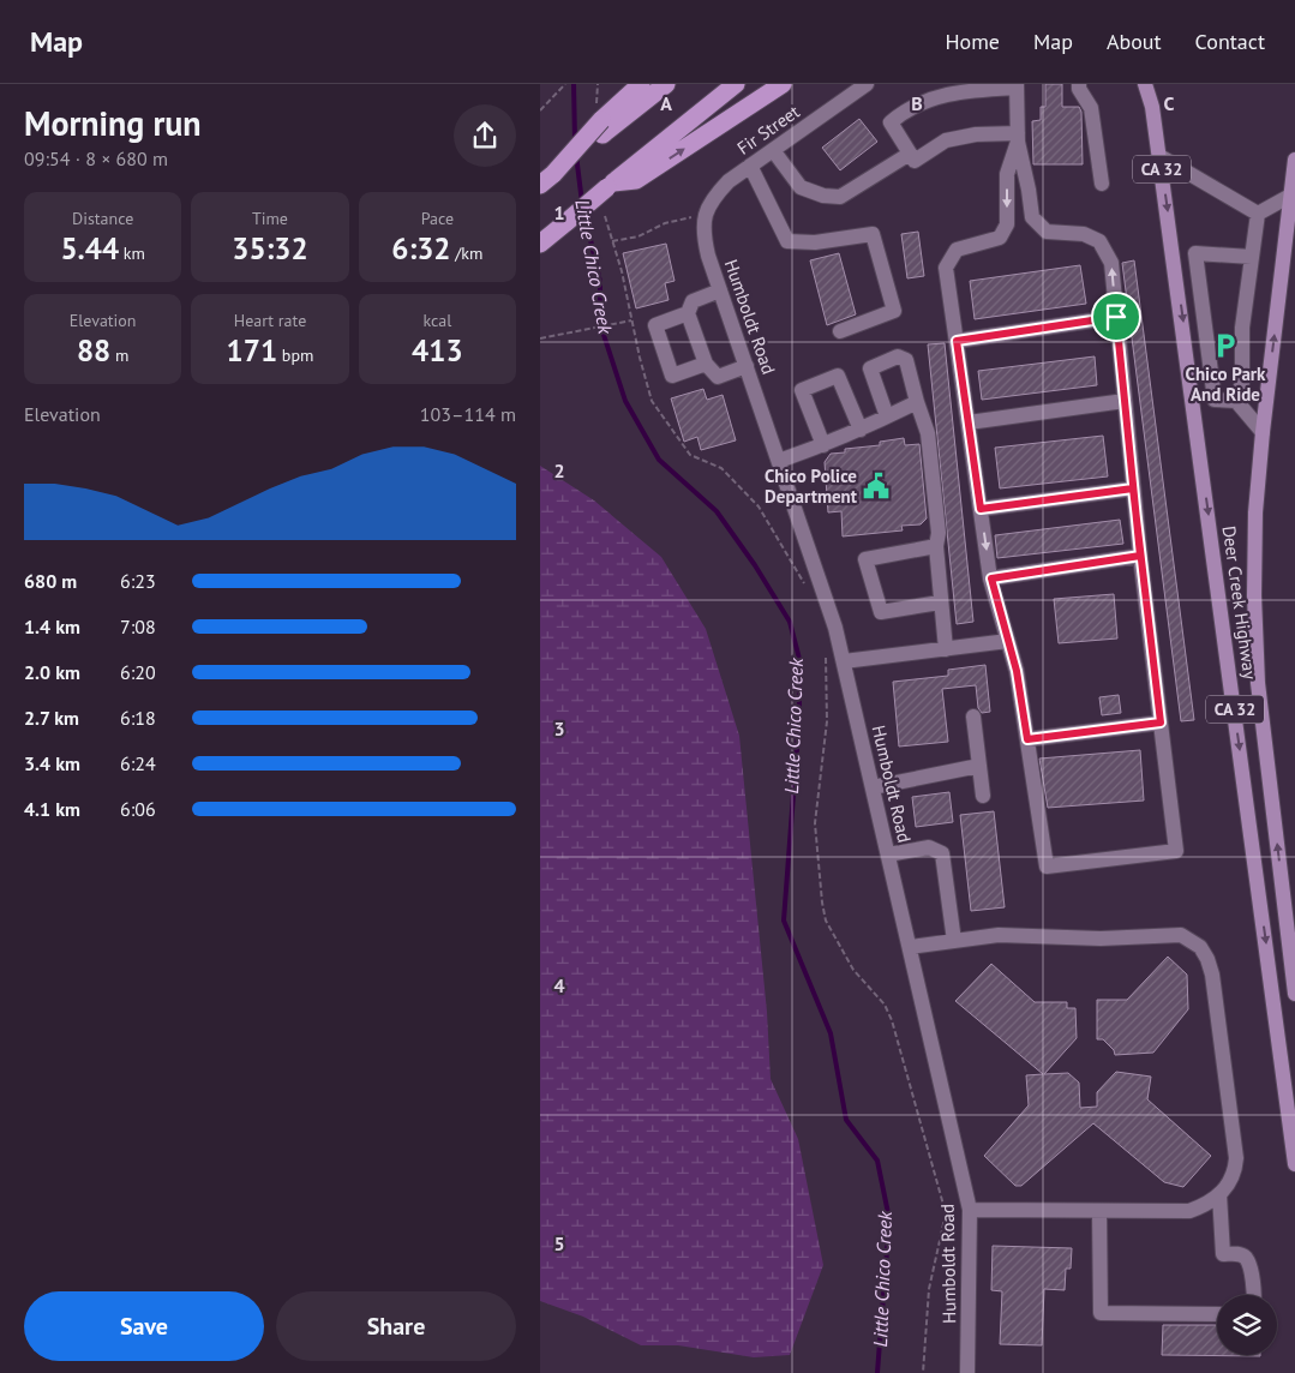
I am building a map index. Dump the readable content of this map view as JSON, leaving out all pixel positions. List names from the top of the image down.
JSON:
{
  "streets": {
    "main road": ["CA 32", "Deer Creek Highway"],
    "street": ["Fir Street", "Humboldt Road"]
  },
  "crossings": [
    ["Fir Street", "Humboldt Road"]
  ],
  "water": ["Little Chico Creek"],
  "places": {
    "parking": ["Chico Park And Ride"],
    "public building": ["Chico Police Department"]
  },
  "page": {
    "header": "Map",
    "nav": [
      "Home",
      "Map",
      "About",
      "Contact"
    ],
    "heading": ["Morning run", "09:54 · 8 × 680 m"],
    "stats": [
      ["Distance", "5.44 km"],
      ["Time", "35:32"],
      ["Pace", "6:32 /km"],
      ["Elevation", "88 m"],
      ["Heart rate", "171 bpm"],
      ["kcal", "413"]
    ],
    "chart": ["Elevation", "103–114 m"],
    "list": [
      {
        "name": "680 m",
        "note": "6:23"
      },
      {
        "name": "1.4 km",
        "note": "7:08"
      },
      {
        "name": "2.0 km",
        "note": "6:20"
      },
      {
        "name": "2.7 km",
        "note": "6:18"
      },
      {
        "name": "3.4 km",
        "note": "6:24"
      },
      {
        "name": "4.1 km",
        "note": "6:06"
      }
    ],
    "buttons": ["Save", "Share"]
  },
  "grid": {
    "columns": ["A", "B", "C"],
    "rows": [
      "1",
      "2",
      "3",
      "4",
      "5"
    ]
  }
}
